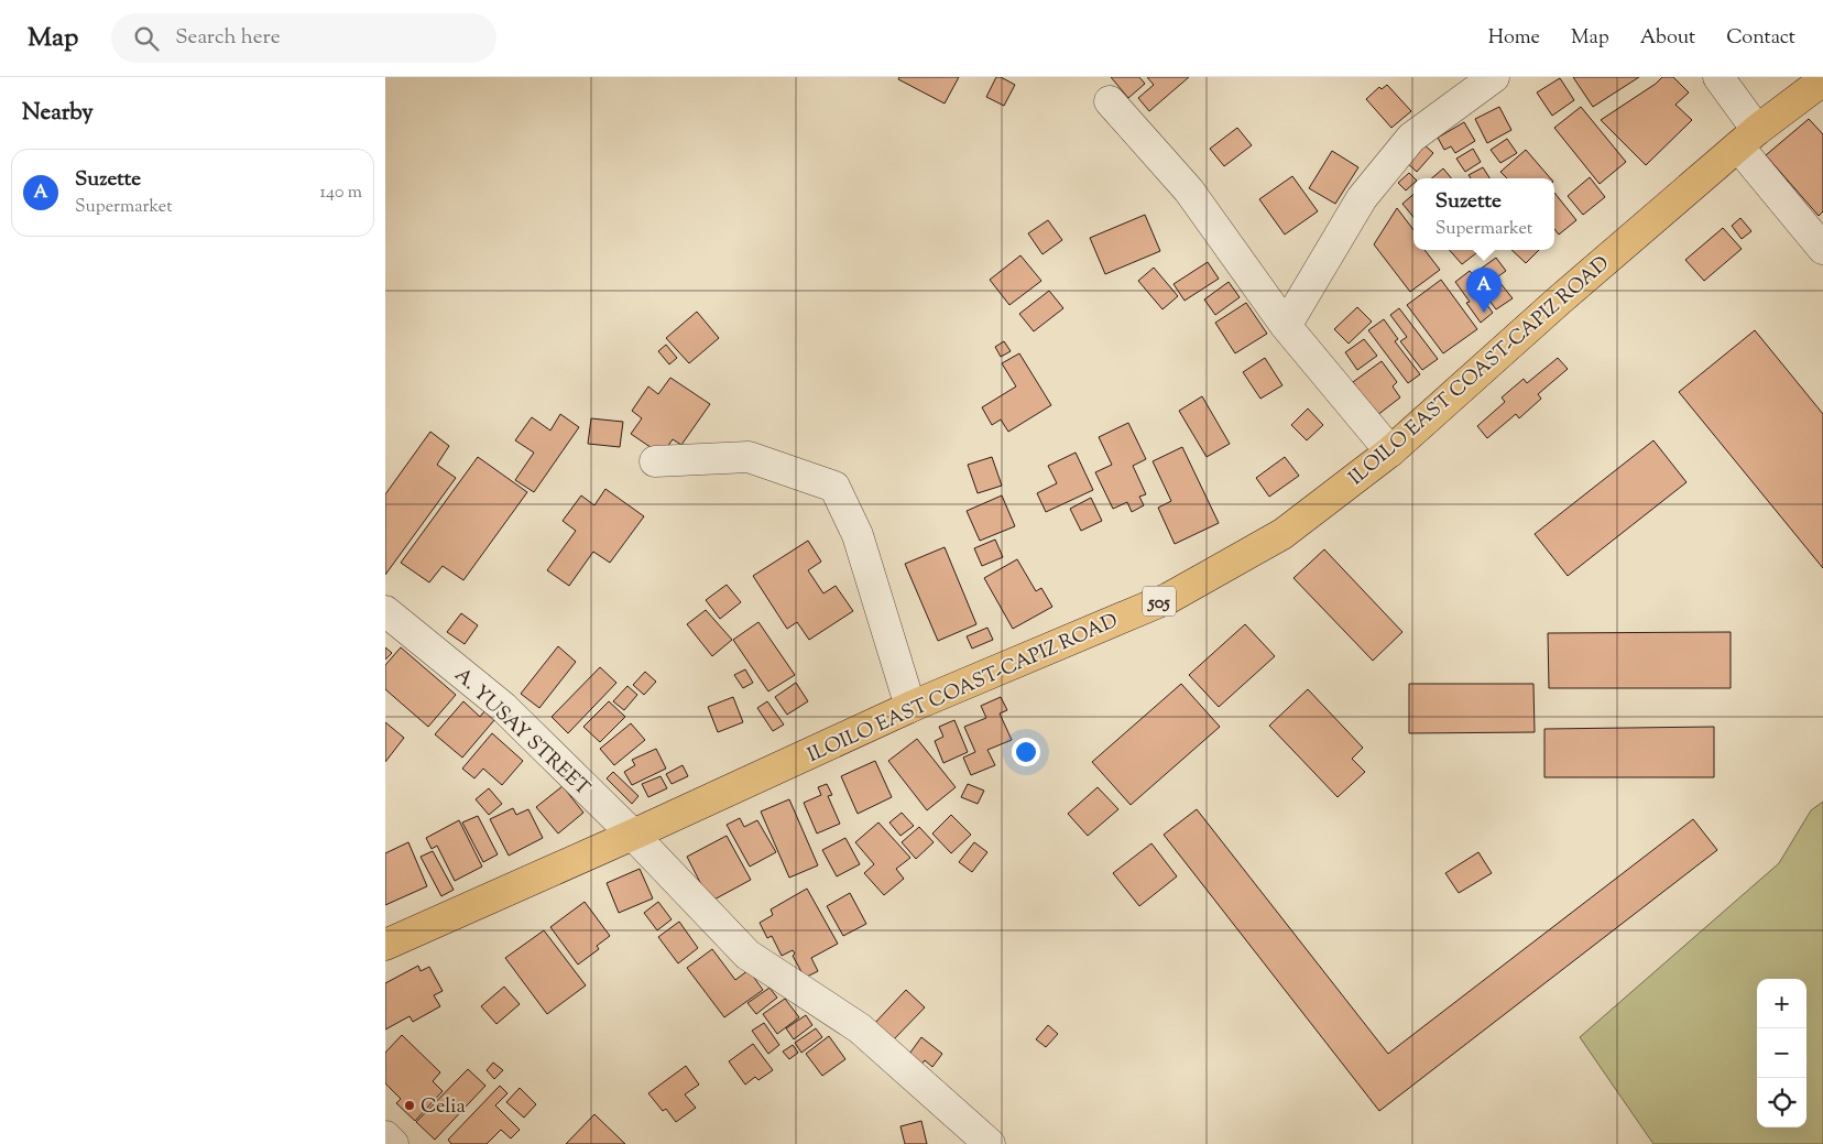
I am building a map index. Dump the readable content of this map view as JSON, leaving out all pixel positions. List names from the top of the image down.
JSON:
{
  "streets": {
    "main road": ["ILOILO EAST COAST-CAPIZ ROAD", "505"],
    "street": ["A. YUSAY STREET"]
  },
  "crossings": [
    ["ILOILO EAST COAST-CAPIZ ROAD", "A. YUSAY STREET"]
  ],
  "places": ["Celia"],
  "page": {
    "header": "Map",
    "search": "Search here",
    "nav": [
      "Home",
      "Map",
      "About",
      "Contact"
    ],
    "heading": "Nearby",
    "list": [
      {
        "mark": "A",
        "name": "Suzette",
        "note": "Supermarket",
        "value": "140 m"
      }
    ],
    "popup": ["Suzette", "Supermarket"],
    "pins": "A",
    "map_buttons": ["+", "−"]
  }
}
